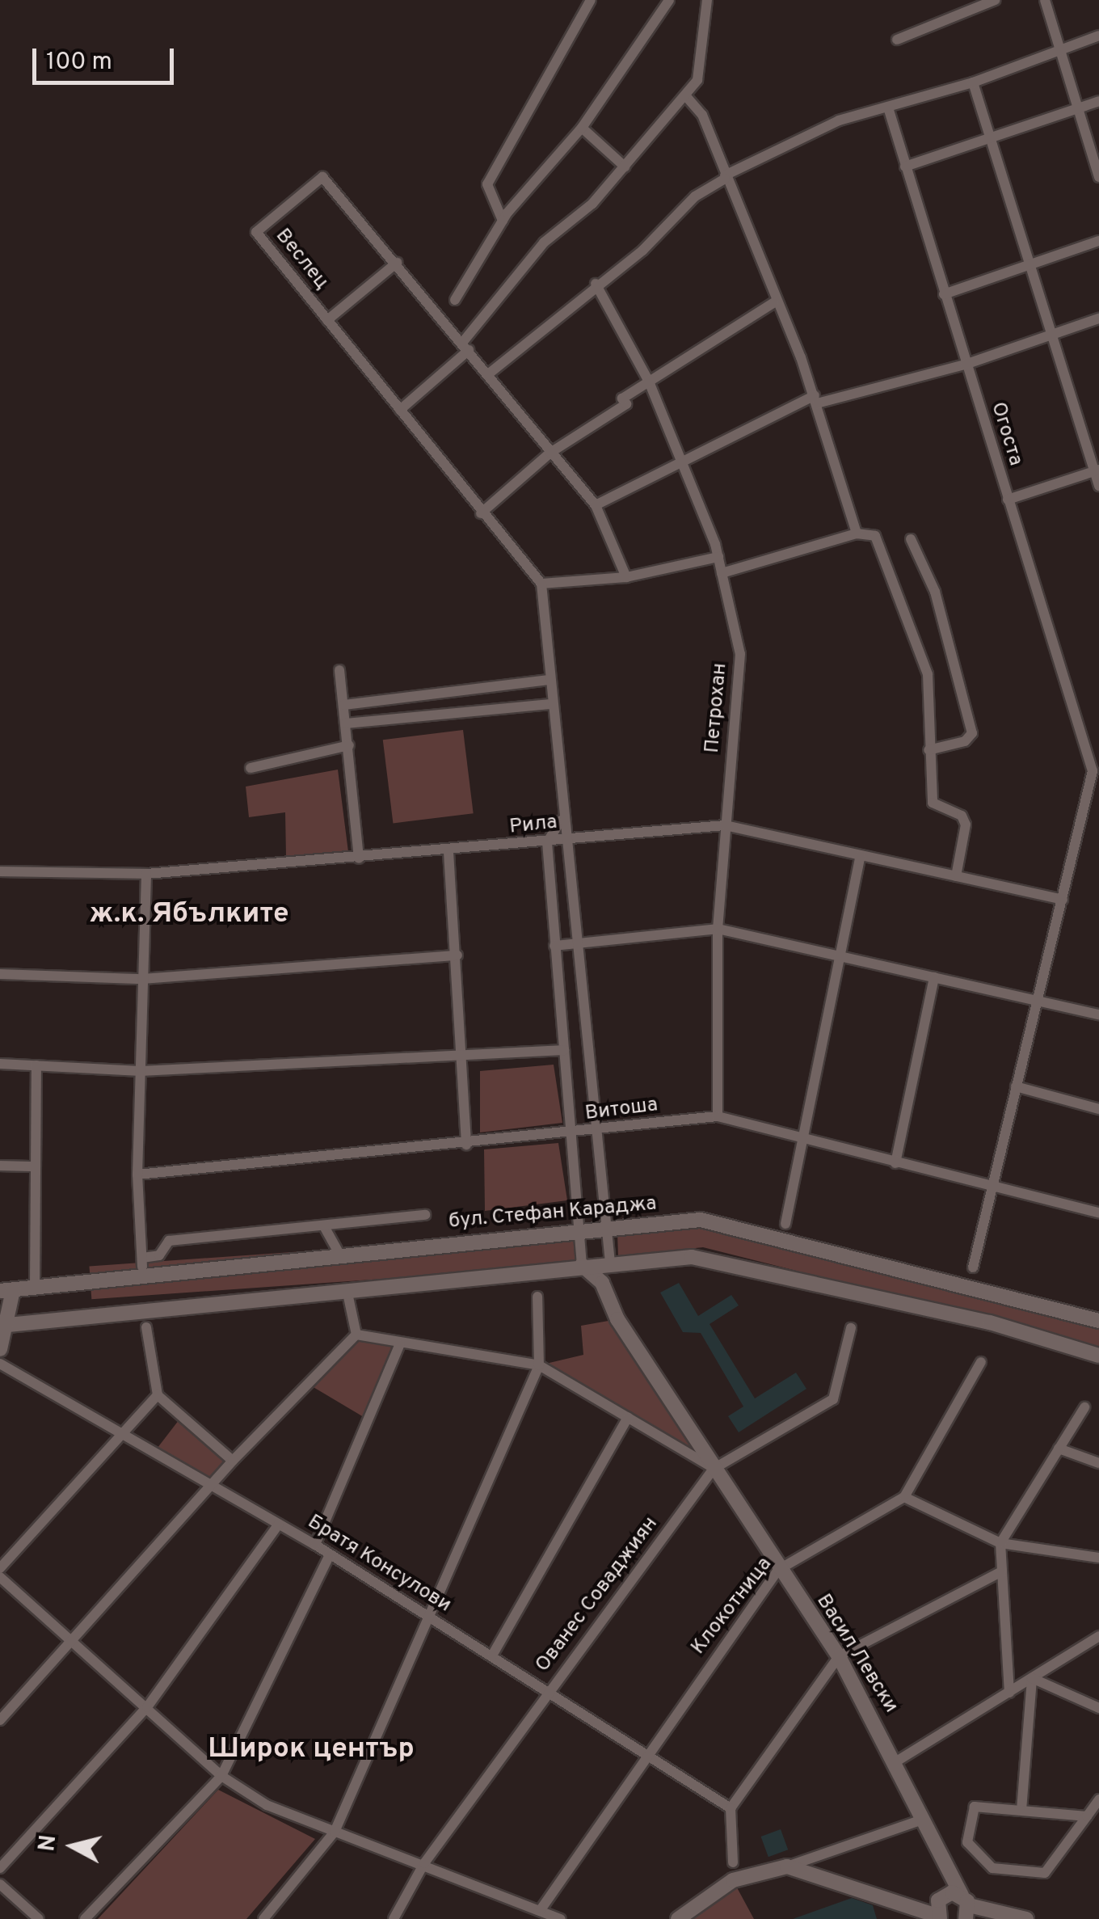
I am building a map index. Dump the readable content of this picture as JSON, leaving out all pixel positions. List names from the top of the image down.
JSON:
{
  "streets": {
    "street": [
      "Веслец",
      "Огоста",
      "Петрохан",
      "Рила",
      "Витоша",
      "бул. Стефан Караджа",
      "Братя Консулови",
      "Ованес Соваджиян",
      "Клокотница",
      "Васил Левски"
    ]
  },
  "crossings": [
    ["Петрохан", "Рила"],
    ["Петрохан", "Витоша"],
    ["Братя Консулови", "Ованес Соваджиян"],
    ["Братя Консулови", "Клокотница"],
    ["Ованес Соваджиян", "Васил Левски"],
    ["Клокотница", "Васил Левски"]
  ],
  "districts": ["ж.к. Ябълките", "Широк център"],
  "scale_bar": "100 m",
  "north": "left"
}
